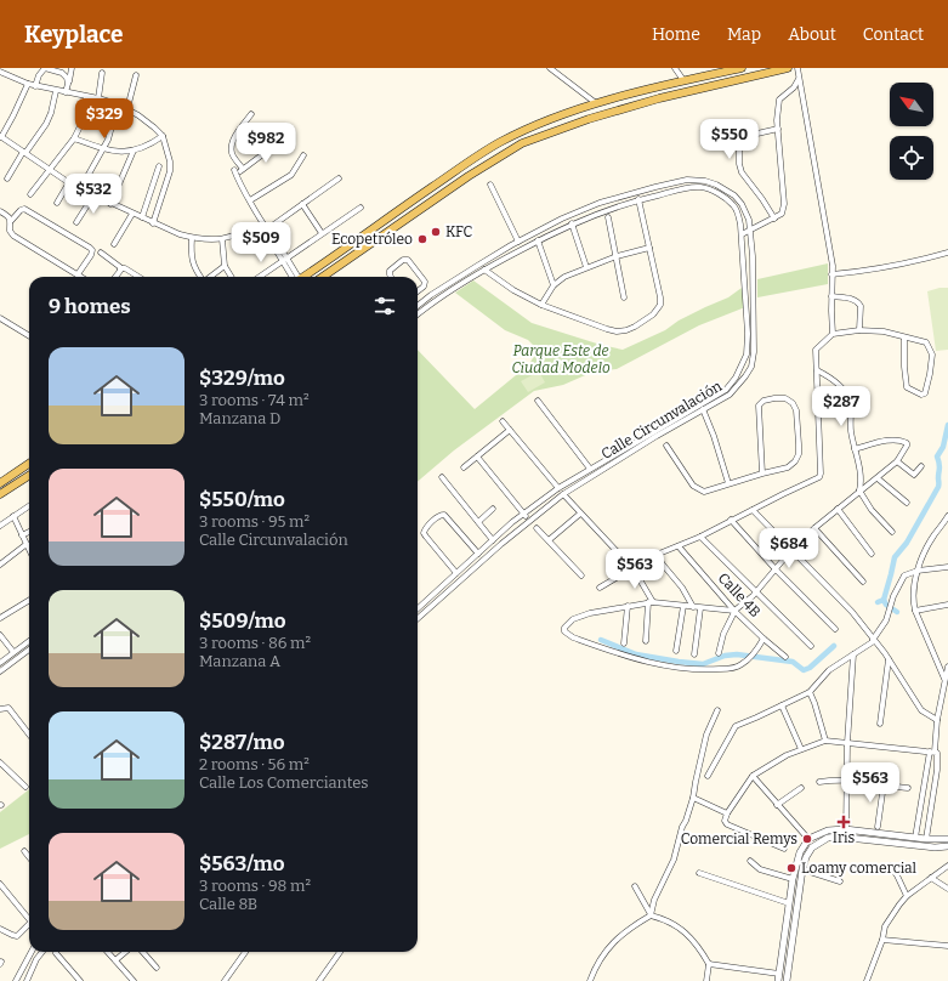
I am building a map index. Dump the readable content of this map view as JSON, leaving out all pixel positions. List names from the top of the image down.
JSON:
{
  "streets": {
    "street": ["Calle Circunvalación", "Calle 4B"]
  },
  "parks": ["Parque Este de Ciudad Modelo"],
  "places": {
    "other": [
      "KFC",
      "Ecopetróleo",
      "Comercial Remys",
      "Loamy comercial"
    ],
    "health": ["Iris"]
  },
  "north": "top left",
  "page": {
    "header": "Keyplace",
    "nav": [
      "Home",
      "Map",
      "About",
      "Contact"
    ],
    "price": [
      "$329",
      "$550",
      "$982",
      "$532",
      "$509",
      "$287",
      "$684",
      "$563",
      "$563"
    ],
    "heading": "9 homes",
    "list": [
      {
        "name": "$329/mo",
        "note": "3 rooms · 74 m² · Manzana D"
      },
      {
        "name": "$550/mo",
        "note": "3 rooms · 95 m² · Calle Circunvalación"
      },
      {
        "name": "$509/mo",
        "note": "3 rooms · 86 m² · Manzana A"
      },
      {
        "name": "$287/mo",
        "note": "2 rooms · 56 m² · Calle Los Comerciantes"
      },
      {
        "name": "$563/mo",
        "note": "3 rooms · 98 m² · Calle 8B"
      }
    ]
  }
}
